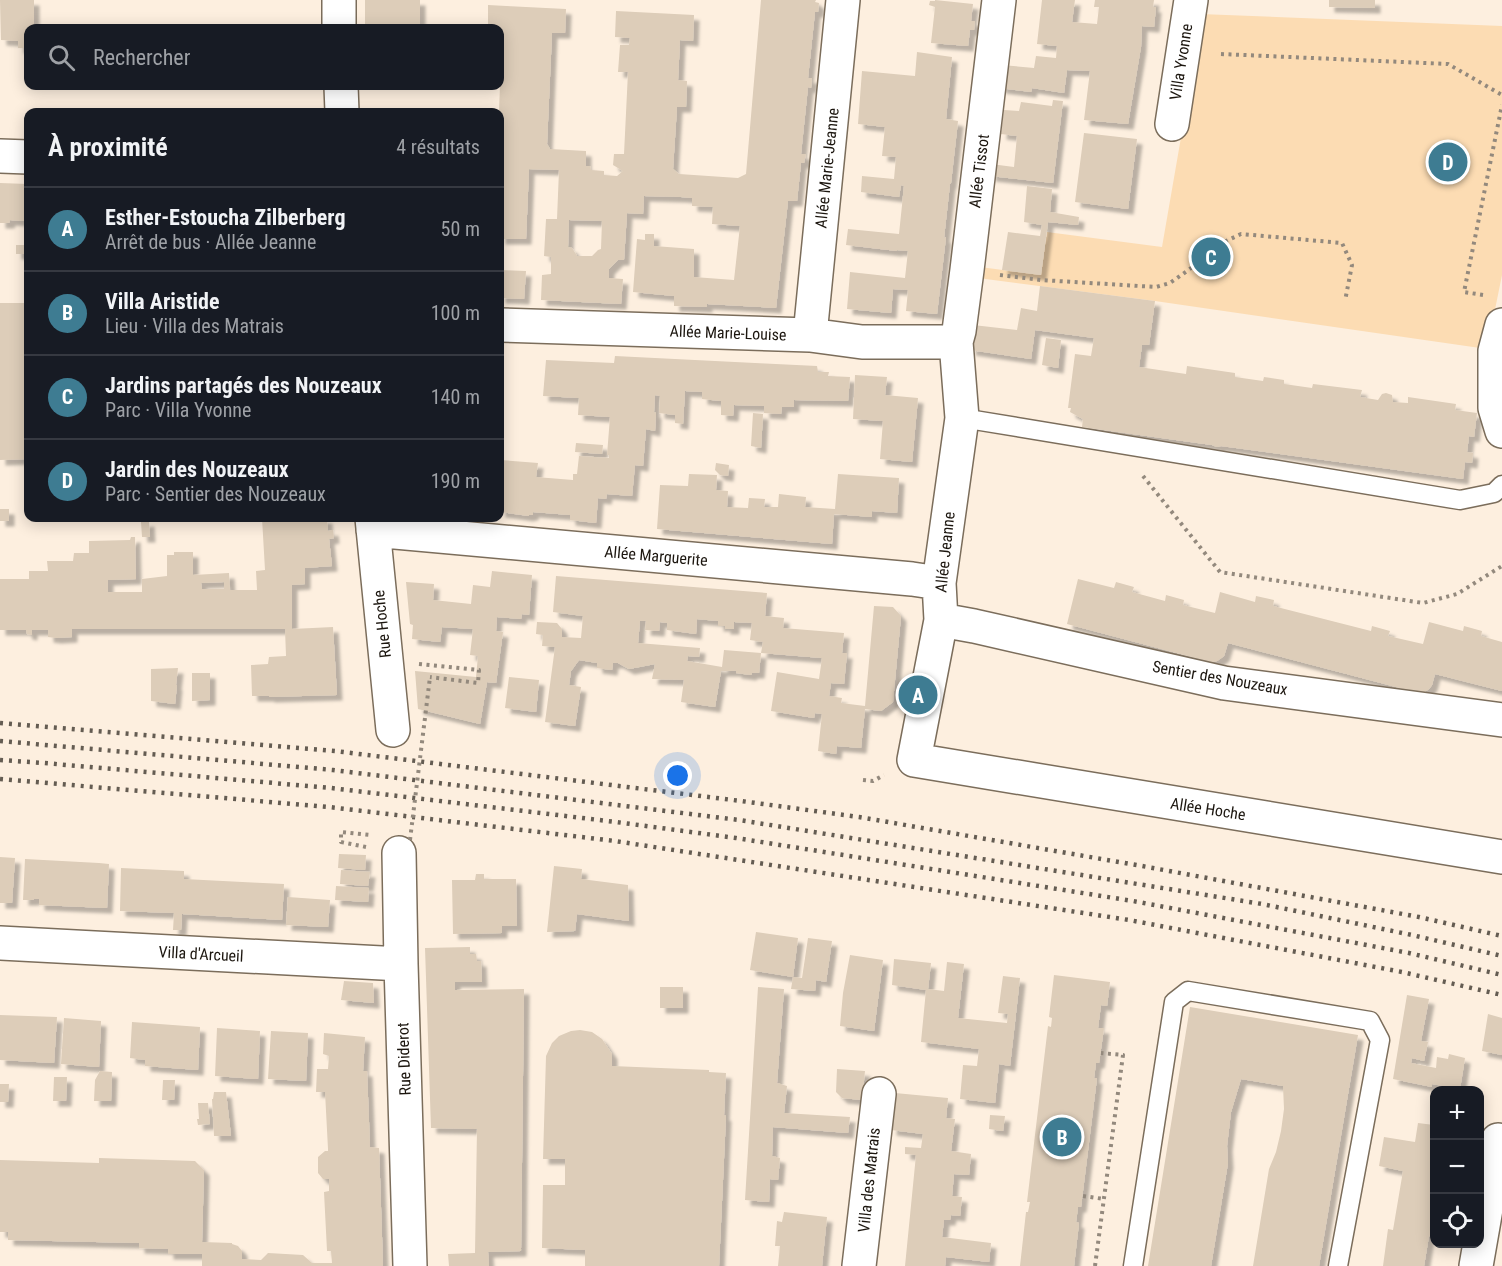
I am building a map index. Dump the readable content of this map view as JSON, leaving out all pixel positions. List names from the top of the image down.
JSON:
{
  "streets": {
    "street": [
      "Villa Yvonne",
      "Allée Marie-Jeanne",
      "Allée Tissot",
      "Allée Marie-Louise",
      "Allée Jeanne",
      "Allée Marguerite",
      "Rue Hoche",
      "Sentier des Nouzeaux",
      "Allée Hoche",
      "Villa d'Arcueil",
      "Rue Diderot",
      "Villa des Matrais"
    ]
  },
  "crossings": [
    ["Allée Marie-Jeanne", "Allée Marie-Louise"],
    ["Allée Tissot", "Allée Marie-Louise"],
    ["Allée Tissot", "Allée Jeanne"],
    ["Allée Marie-Louise", "Allée Jeanne"],
    ["Allée Jeanne", "Allée Marguerite"],
    ["Allée Jeanne", "Sentier des Nouzeaux"],
    ["Allée Jeanne", "Allée Hoche"],
    ["Allée Marguerite", "Rue Hoche"],
    ["Villa d'Arcueil", "Rue Diderot"]
  ],
  "page": {
    "search": "Rechercher",
    "heading": ["À proximité", "4 résultats"],
    "pins": [
      "D",
      "C",
      "A",
      "B"
    ],
    "list": [
      {
        "mark": "A",
        "name": "Esther-Estoucha Zilberberg",
        "note": "Arrêt de bus · Allée Jeanne",
        "value": "50 m"
      },
      {
        "mark": "B",
        "name": "Villa Aristide",
        "note": "Lieu · Villa des Matrais",
        "value": "100 m"
      },
      {
        "mark": "C",
        "name": "Jardins partagés des Nouzeaux",
        "note": "Parc · Villa Yvonne",
        "value": "140 m"
      },
      {
        "mark": "D",
        "name": "Jardin des Nouzeaux",
        "note": "Parc · Sentier des Nouzeaux",
        "value": "190 m"
      }
    ],
    "map_buttons": ["+", "−"]
  }
}
